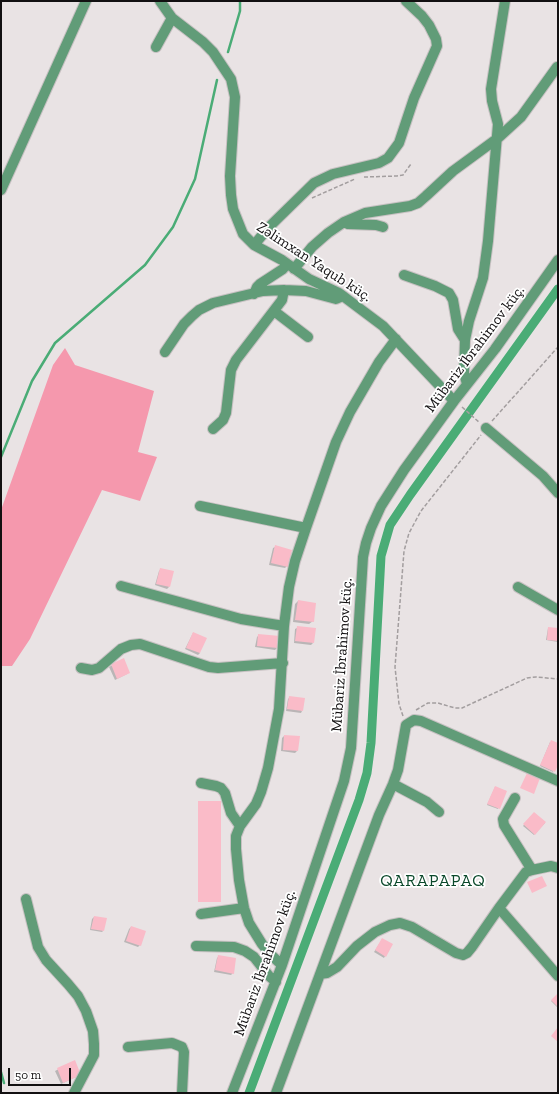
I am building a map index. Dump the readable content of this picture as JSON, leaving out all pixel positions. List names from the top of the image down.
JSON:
{
  "streets": {
    "street": ["Zəlimxan Yaqub küç.", "Mübariz İbrahimov küç."]
  },
  "crossings": [
    ["Zəlimxan Yaqub küç.", "Mübariz İbrahimov küç."]
  ],
  "districts": ["QARAPAPAQ"],
  "scale_bar": "50 m"
}
